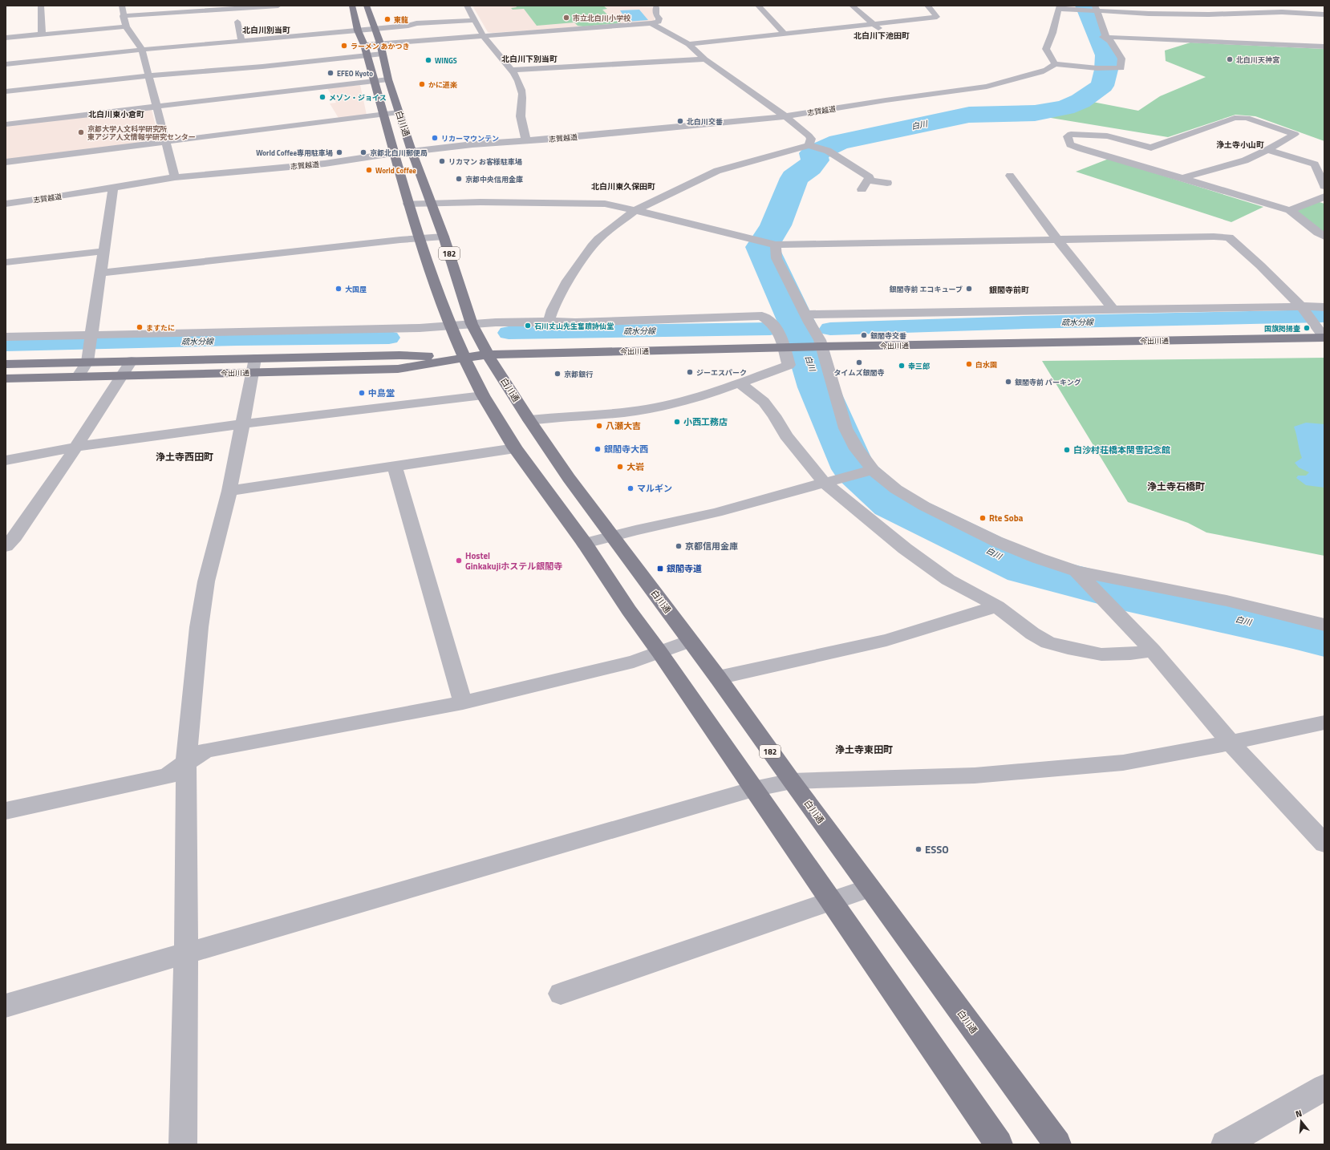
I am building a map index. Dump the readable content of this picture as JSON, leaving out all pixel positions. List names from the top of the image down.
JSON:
{
  "streets": {
    "main road": ["白川通", "182", "今出川通"],
    "street": ["志賀越道"]
  },
  "crossings": [
    ["志賀越道", "白川通"],
    ["白川通", "今出川通"]
  ],
  "districts": [
    "北白川別当町",
    "北白川下池田町",
    "北白川下別当町",
    "北白川東小倉町",
    "浄土寺小山町",
    "北白川東久保田町",
    "銀閣寺前町",
    "浄土寺西田町",
    "浄土寺石橋町",
    "浄土寺東田町"
  ],
  "water": ["白川", "疏水分線"],
  "places": {
    "other": [
      "市立北白川小学校",
      "東龍",
      "ラーメン あかつき",
      "北白川天神宮",
      "WINGS",
      "EFEO Kyoto",
      "かに道楽",
      "メゾン・ジョイス",
      "北白川交番",
      "京都大学人文科学研究所 東アジア人文情報学研究センター",
      "リカーマウンテン",
      "World Coffee専用駐車場",
      "京都北白川郵便局",
      "リカマン お客様駐車場",
      "World Coffee",
      "京都中央信用金庫",
      "大国屋",
      "銀閣寺前 エコキューブ",
      "石川丈山先生奮蹟詩仙堂",
      "ますたに",
      "国旗掲揚壷",
      "銀閣寺交番",
      "タイムズ銀閣寺",
      "白水園",
      "幸三郎",
      "ジーエスパーク",
      "京都銀行",
      "銀閣寺前 パーキング",
      "中島堂",
      "小西工務店",
      "八瀬大吉",
      "銀閣寺大西",
      "白沙村荘橋本関雪記念館",
      "大岩",
      "マルギン",
      "Rte Soba",
      "京都信用金庫",
      "Hostel Ginkakujiホステル銀閣寺",
      "ESSO"
    ],
    "transit": ["銀閣寺道"]
  },
  "north": "top"
}
